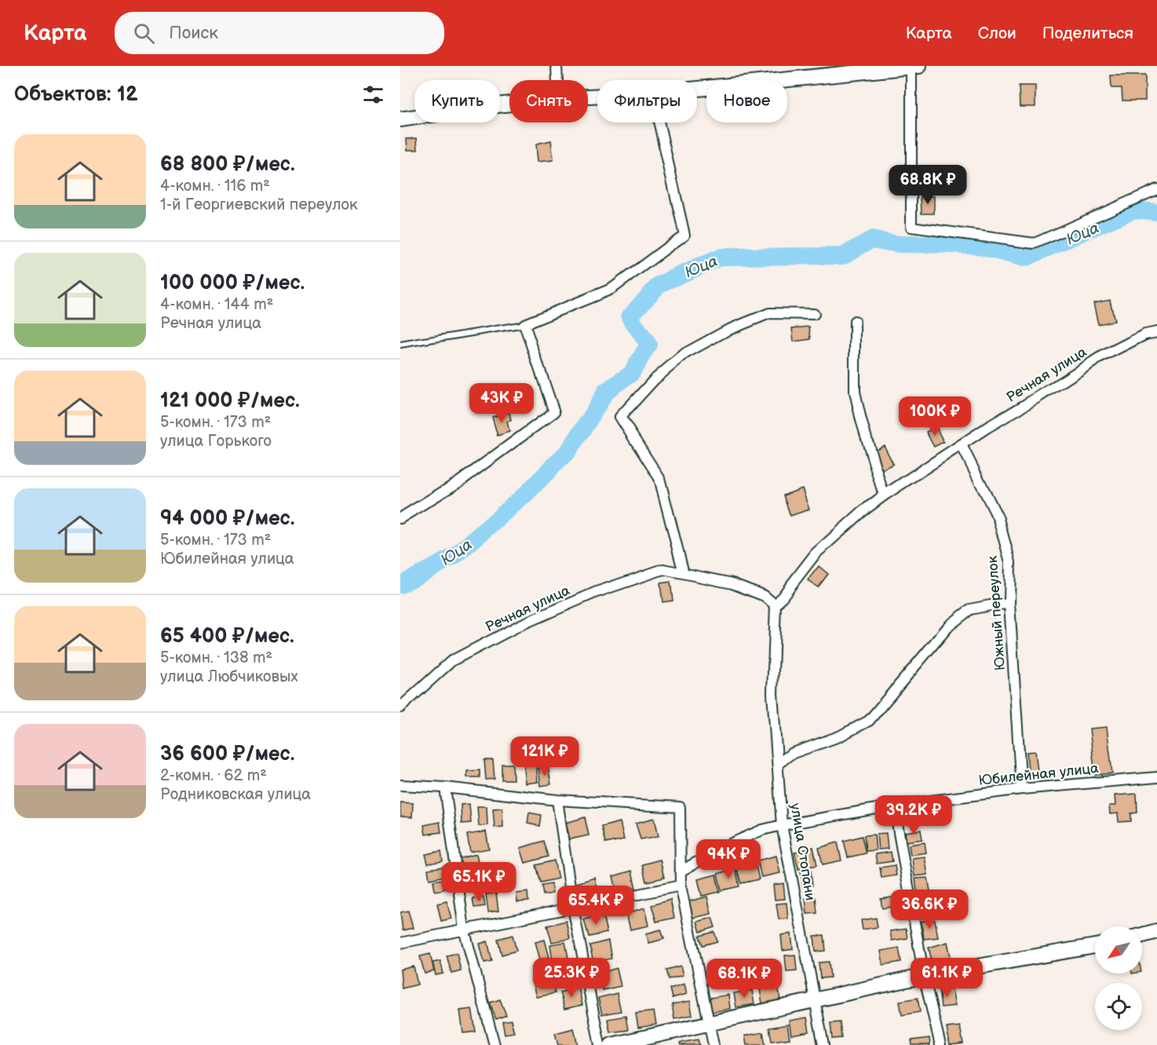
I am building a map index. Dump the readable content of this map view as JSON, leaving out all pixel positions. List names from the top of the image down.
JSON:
{
  "streets": {
    "street": [
      "Речная улица",
      "Южный переулок",
      "Юбилейная улица",
      "улица Стопани"
    ]
  },
  "crossings": [
    ["Речная улица", "Южный переулок"],
    ["Речная улица", "улица Стопани"],
    ["Южный переулок", "Юбилейная улица"],
    ["Юбилейная улица", "улица Стопани"]
  ],
  "water": ["Юца"],
  "north": "bottom left",
  "page": {
    "header": "Карта",
    "search": "Поиск",
    "nav": ["Карта", "Слои", "Поделиться"],
    "heading": "Объектов: 12",
    "chip": [
      "Купить",
      "Снять",
      "Фильтры",
      "Новое"
    ],
    "list": [
      {
        "name": "68 800 ₽/мес.",
        "note": "4-комн. · 116 m² · 1-й Георгиевский переулок"
      },
      {
        "name": "100 000 ₽/мес.",
        "note": "4-комн. · 144 m² · Речная улица"
      },
      {
        "name": "121 000 ₽/мес.",
        "note": "5-комн. · 173 m² · улица Горького"
      },
      {
        "name": "94 000 ₽/мес.",
        "note": "5-комн. · 173 m² · Юбилейная улица"
      },
      {
        "name": "65 400 ₽/мес.",
        "note": "5-комн. · 138 m² · улица Любчиковых"
      },
      {
        "name": "36 600 ₽/мес.",
        "note": "2-комн. · 62 m² · Родниковская улица"
      }
    ],
    "price": [
      "68.8K ₽",
      "43K ₽",
      "100K ₽",
      "121K ₽",
      "39.2K ₽",
      "94K ₽",
      "65.1K ₽",
      "65.4K ₽",
      "36.6K ₽",
      "25.3K ₽",
      "61.1K ₽",
      "68.1K ₽"
    ]
  }
}
